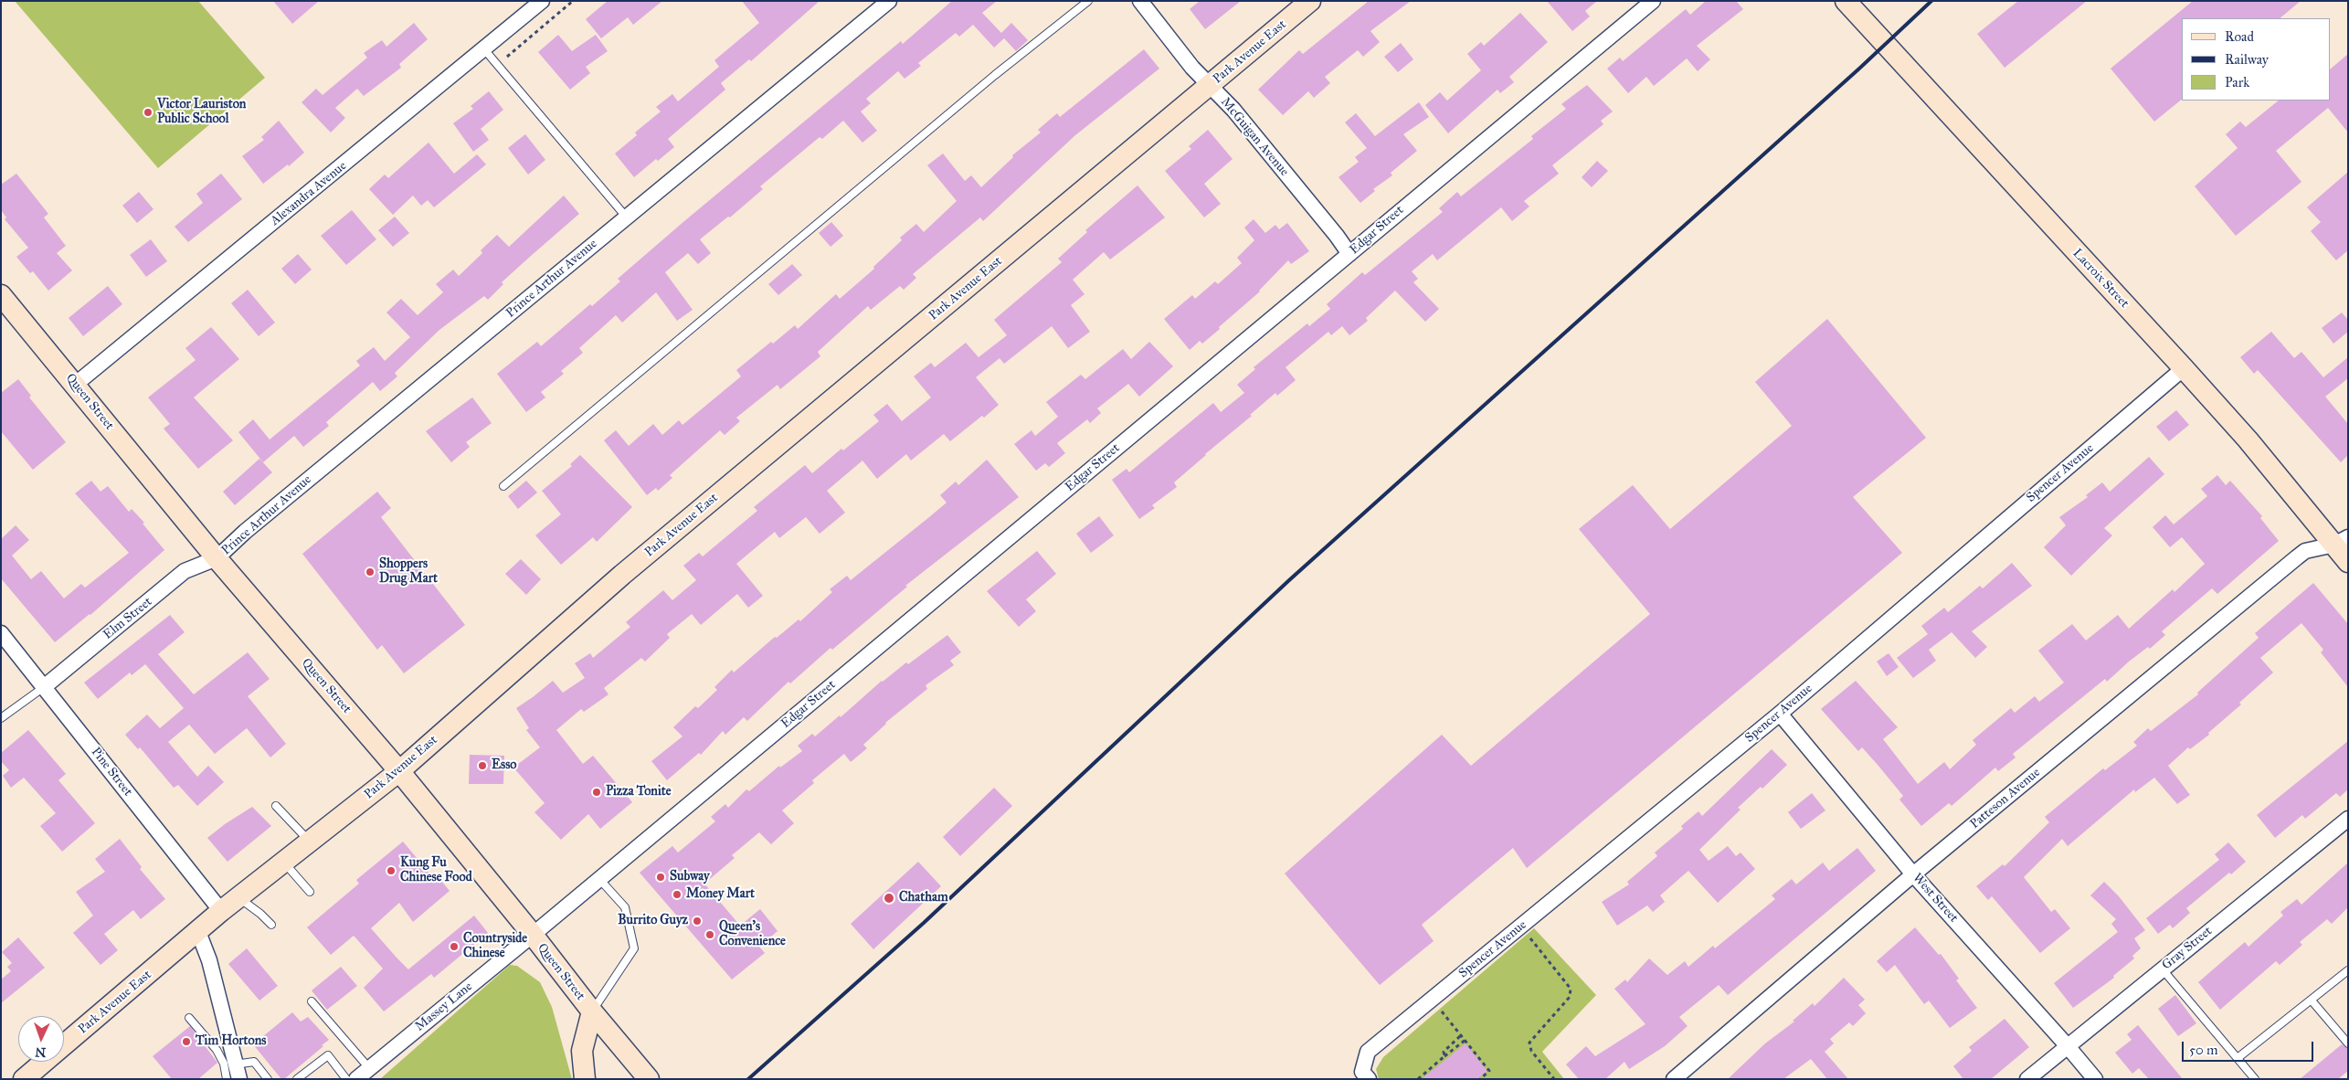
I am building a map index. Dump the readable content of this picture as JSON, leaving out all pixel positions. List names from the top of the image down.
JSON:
{
  "streets": {
    "main road": ["Park Avenue East", "Lacroix Street", "Queen Street"],
    "street": [
      "McGuigan Avenue",
      "Alexandra Avenue",
      "Edgar Street",
      "Prince Arthur Avenue",
      "Spencer Avenue",
      "Elm Street",
      "Pine Street",
      "Patteson Avenue",
      "West Street",
      "Gray Street",
      "Massey Lane"
    ]
  },
  "crossings": [
    ["Park Avenue East", "McGuigan Avenue"],
    ["Park Avenue East", "Queen Street"],
    ["Park Avenue East", "Pine Street"],
    ["McGuigan Avenue", "Edgar Street"],
    ["Alexandra Avenue", "Queen Street"],
    ["Edgar Street", "Queen Street"],
    ["Edgar Street", "Massey Lane"],
    ["Prince Arthur Avenue", "Queen Street"],
    ["Prince Arthur Avenue", "Elm Street"],
    ["Lacroix Street", "Spencer Avenue"],
    ["Lacroix Street", "Patteson Avenue"],
    ["Queen Street", "Elm Street"],
    ["Queen Street", "Massey Lane"],
    ["Spencer Avenue", "West Street"],
    ["Elm Street", "Pine Street"],
    ["Patteson Avenue", "West Street"],
    ["West Street", "Gray Street"]
  ],
  "places": [
    "Victor Lauriston Public School",
    "Shoppers Drug Mart",
    "Esso",
    "Pizza Tonite",
    "Kung Fu Chinese Food",
    "Subway",
    "Money Mart",
    "Chatham",
    "Burrito Guyz",
    "Queen's Convenience",
    "Countryside Chinese",
    "Tim Hortons"
  ],
  "legend": ["Road", "Railway", "Park"],
  "scale_bar": "50 m",
  "north": "bottom"
}
